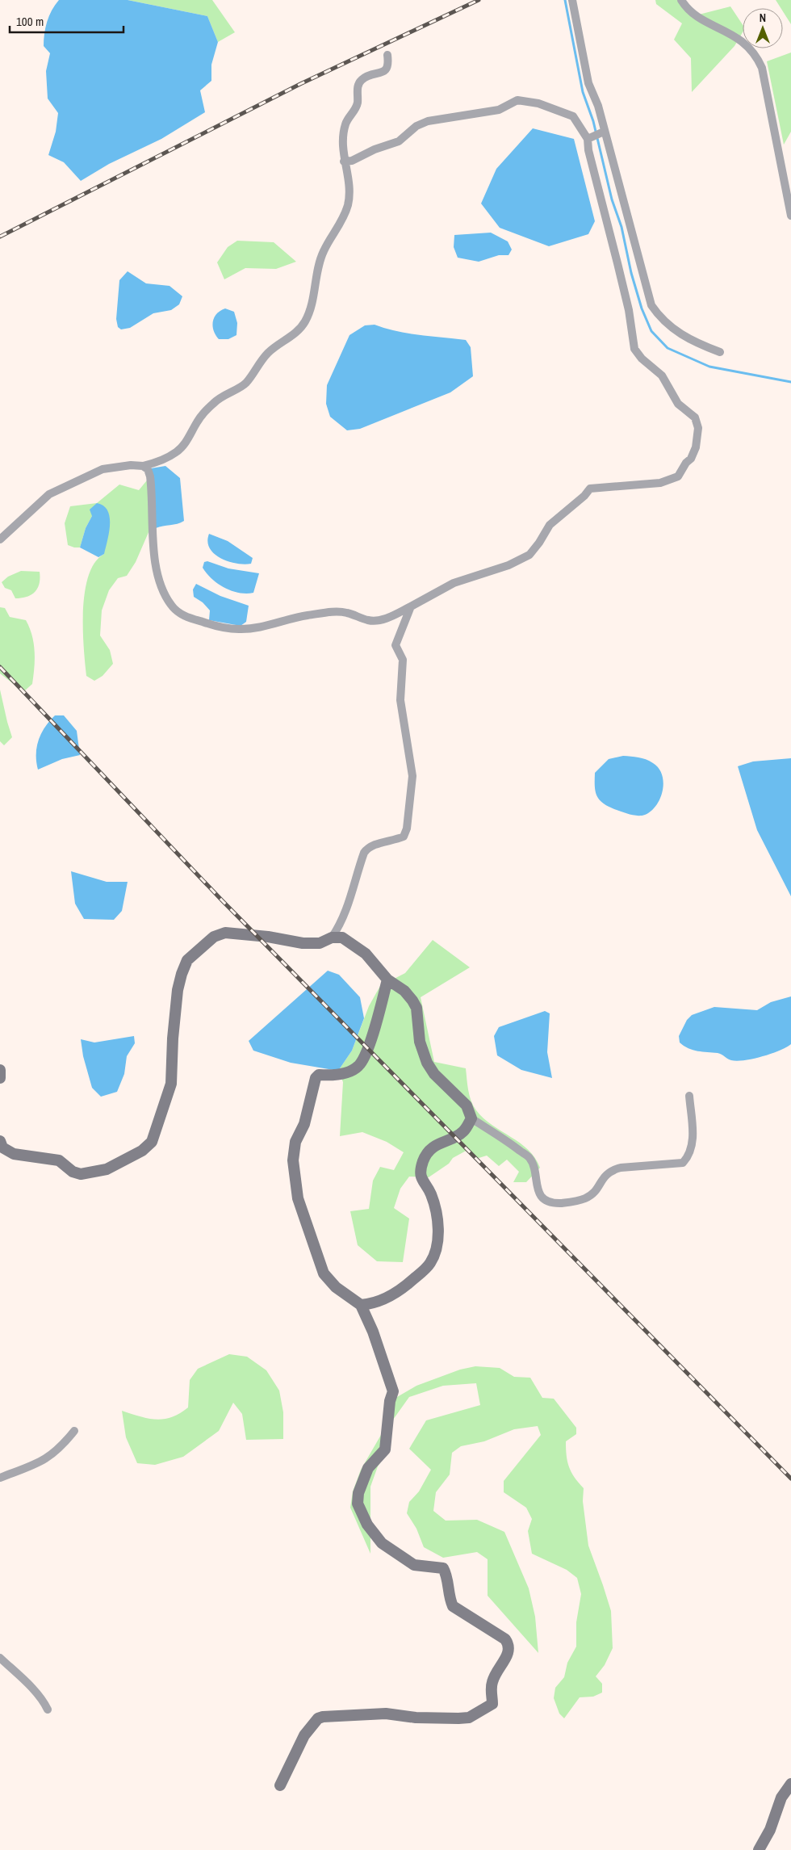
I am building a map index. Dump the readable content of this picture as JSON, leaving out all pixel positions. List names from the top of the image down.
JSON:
{
  "scale_bar": "100 m",
  "north": "top"
}
